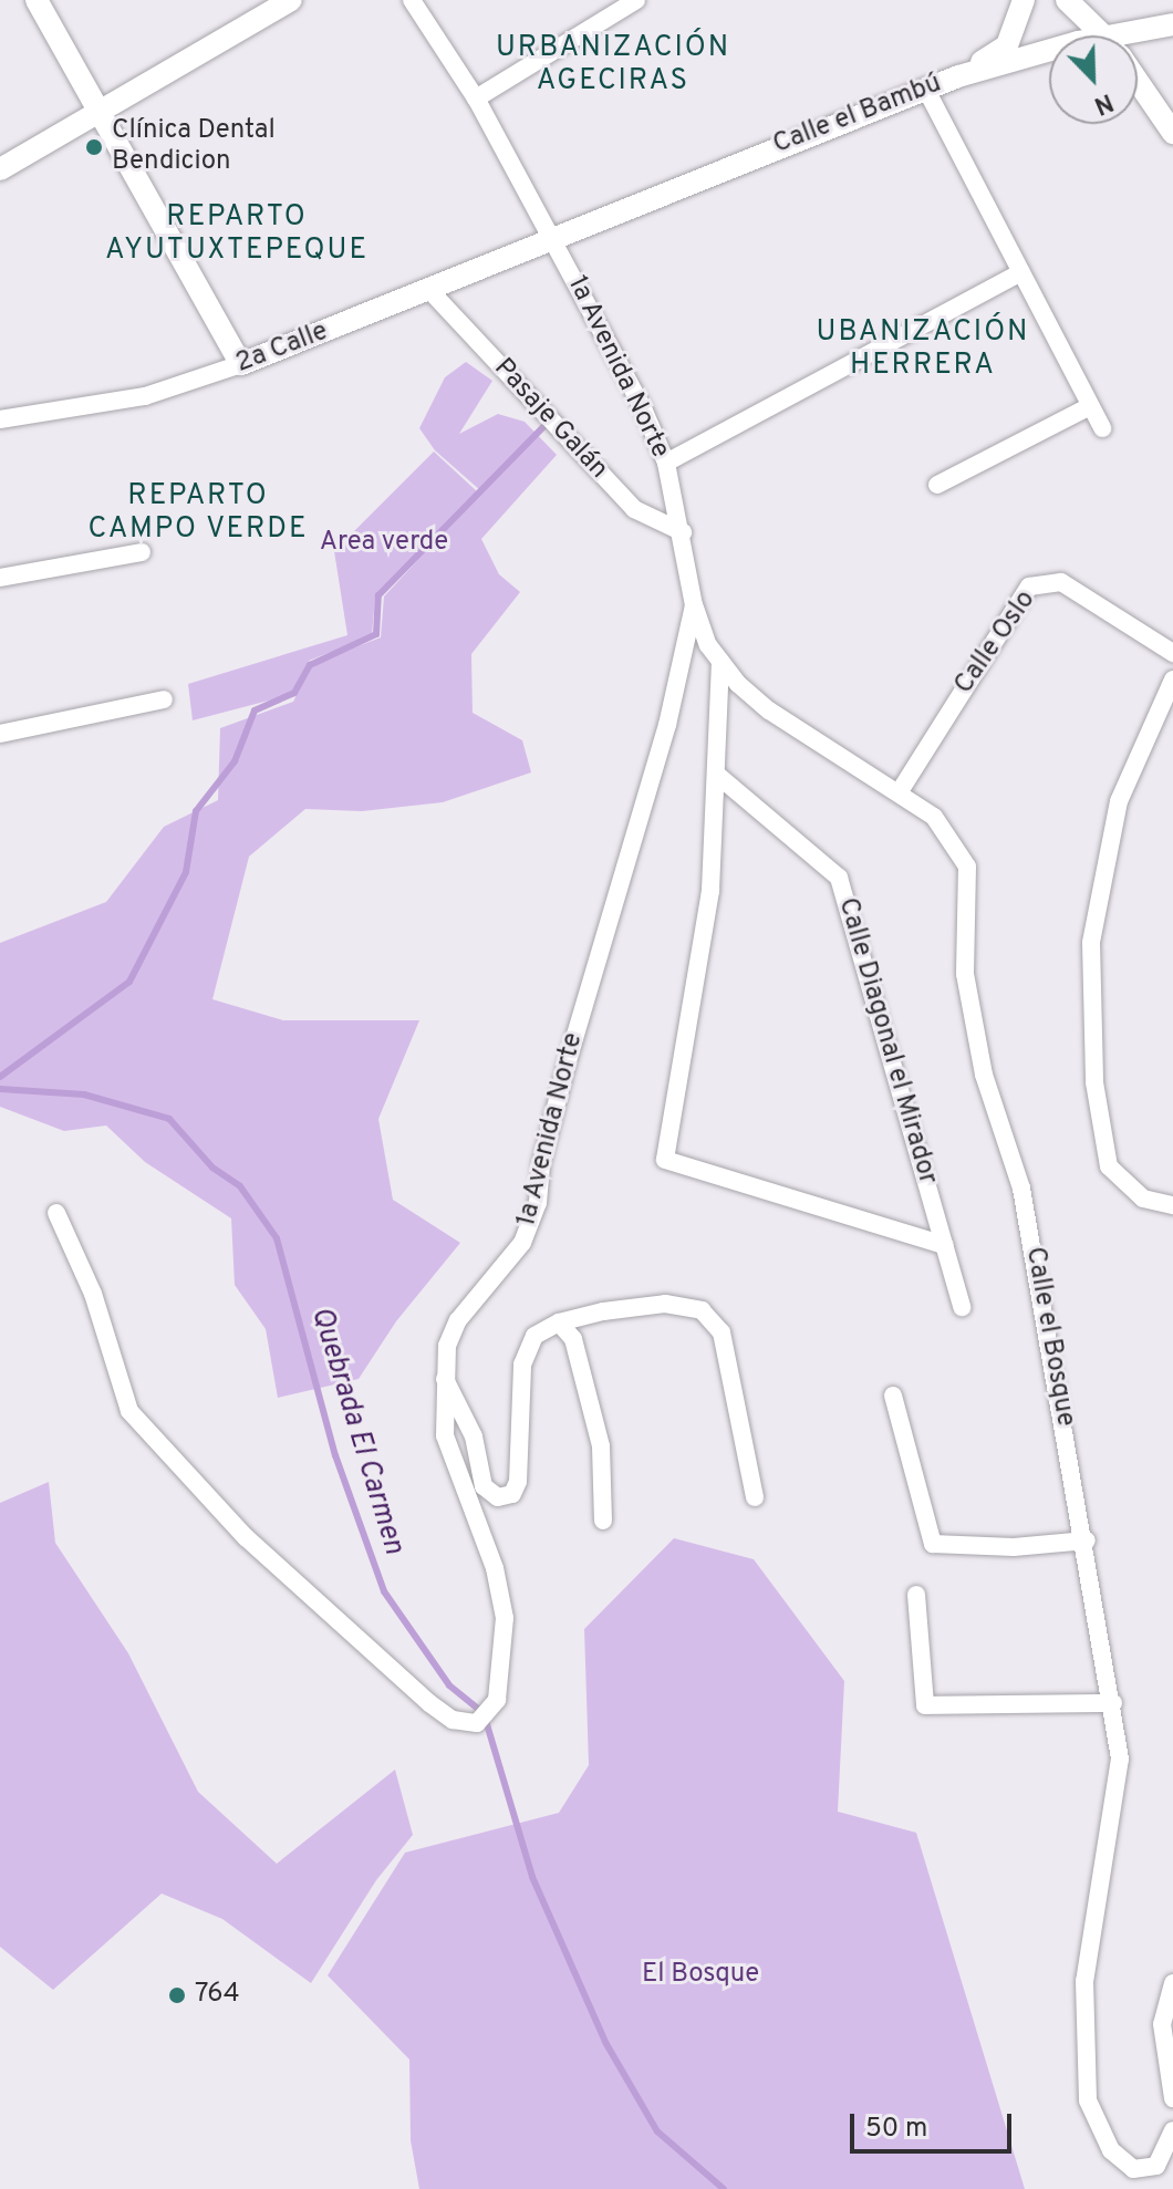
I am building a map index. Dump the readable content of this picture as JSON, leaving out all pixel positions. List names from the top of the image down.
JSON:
{
  "streets": {
    "street": [
      "Calle el Bambú",
      "2a Calle",
      "1a Avenida Norte",
      "Pasaje Galán",
      "Calle Oslo",
      "Calle Diagonal el Mirador",
      "Calle el Bosque"
    ]
  },
  "crossings": [
    ["Calle el Bambú", "2a Calle"],
    ["Calle el Bambú", "1a Avenida Norte"],
    ["2a Calle", "1a Avenida Norte"],
    ["2a Calle", "Pasaje Galán"],
    ["1a Avenida Norte", "Pasaje Galán"],
    ["1a Avenida Norte", "Calle el Bosque"],
    ["Calle Oslo", "Calle el Bosque"]
  ],
  "districts": [
    "URBANIZACIÓN AGECIRAS",
    "REPARTO AYUTUXTEPEQUE",
    "UBANIZACIÓN HERRERA",
    "REPARTO CAMPO VERDE"
  ],
  "water": ["Quebrada El Carmen"],
  "parks": ["Area verde", "El Bosque"],
  "places": ["Clínica Dental Bendicion", "764"],
  "scale_bar": "50 m",
  "north": "bottom right"
}
